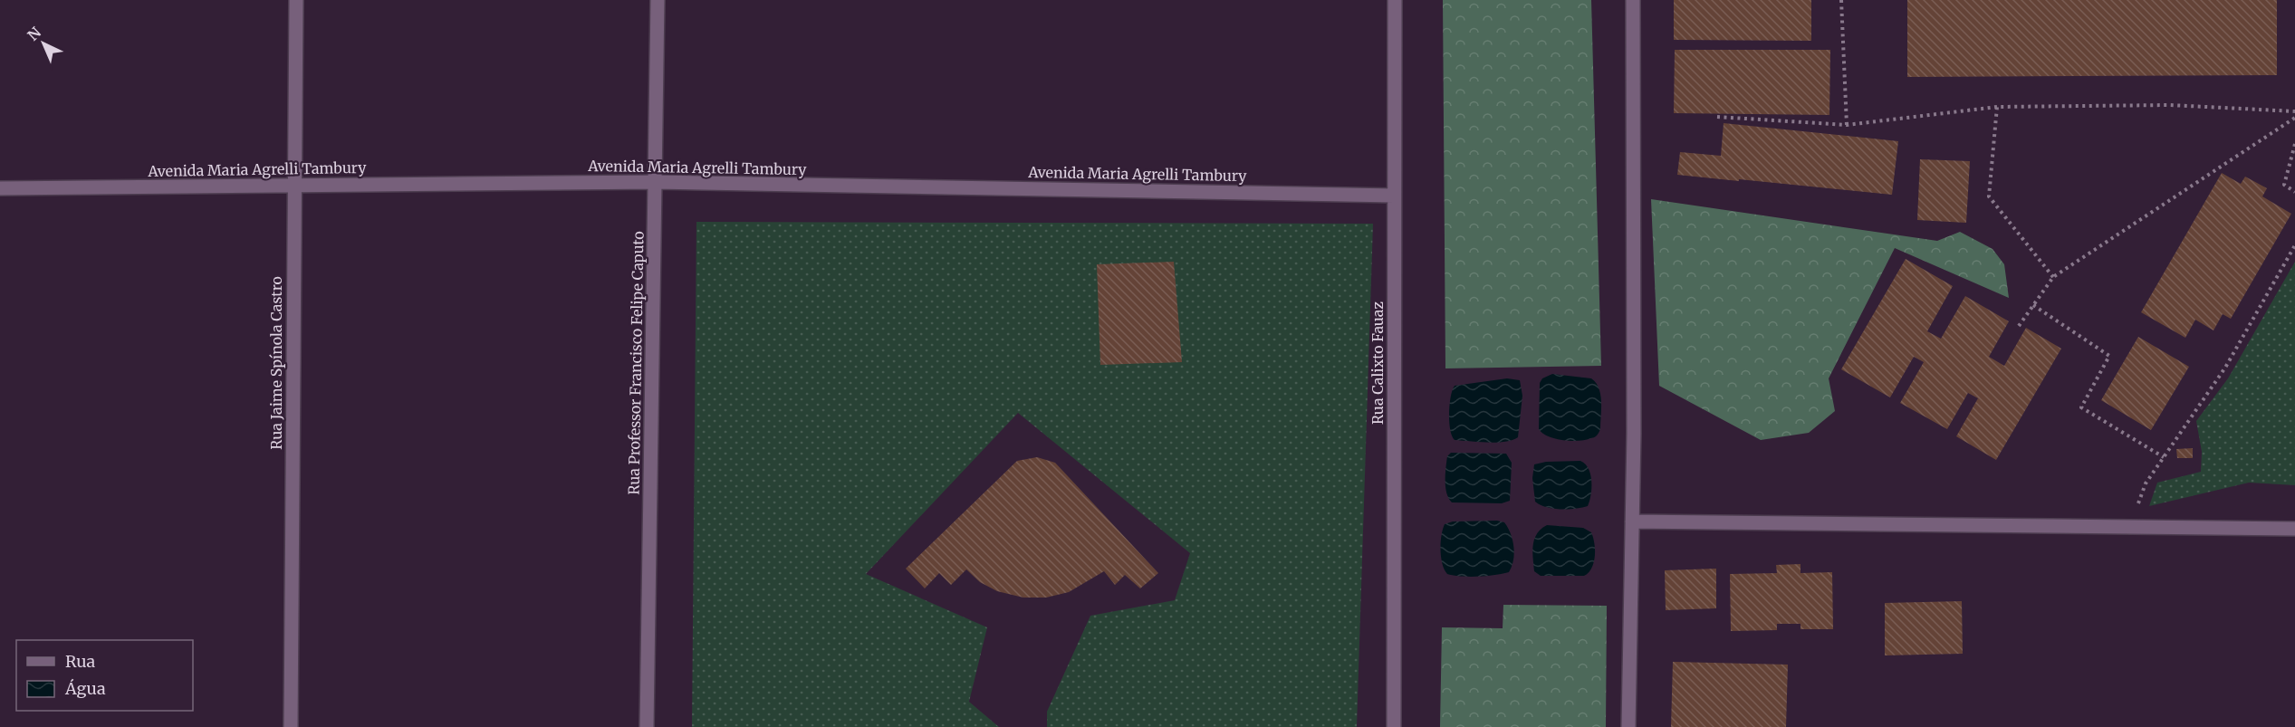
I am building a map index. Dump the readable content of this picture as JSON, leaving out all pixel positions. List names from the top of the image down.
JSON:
{
  "streets": {
    "street": [
      "Avenida Maria Agrelli Tambury",
      "Rua Jaime Spínola Castro",
      "Rua Professor Francisco Felipe Caputo",
      "Rua Calixto Fauaz"
    ]
  },
  "crossings": [
    ["Avenida Maria Agrelli Tambury", "Rua Jaime Spínola Castro"],
    ["Avenida Maria Agrelli Tambury", "Rua Professor Francisco Felipe Caputo"],
    ["Avenida Maria Agrelli Tambury", "Rua Calixto Fauaz"]
  ],
  "legend": ["Rua", "Água"],
  "north": "top left"
}
